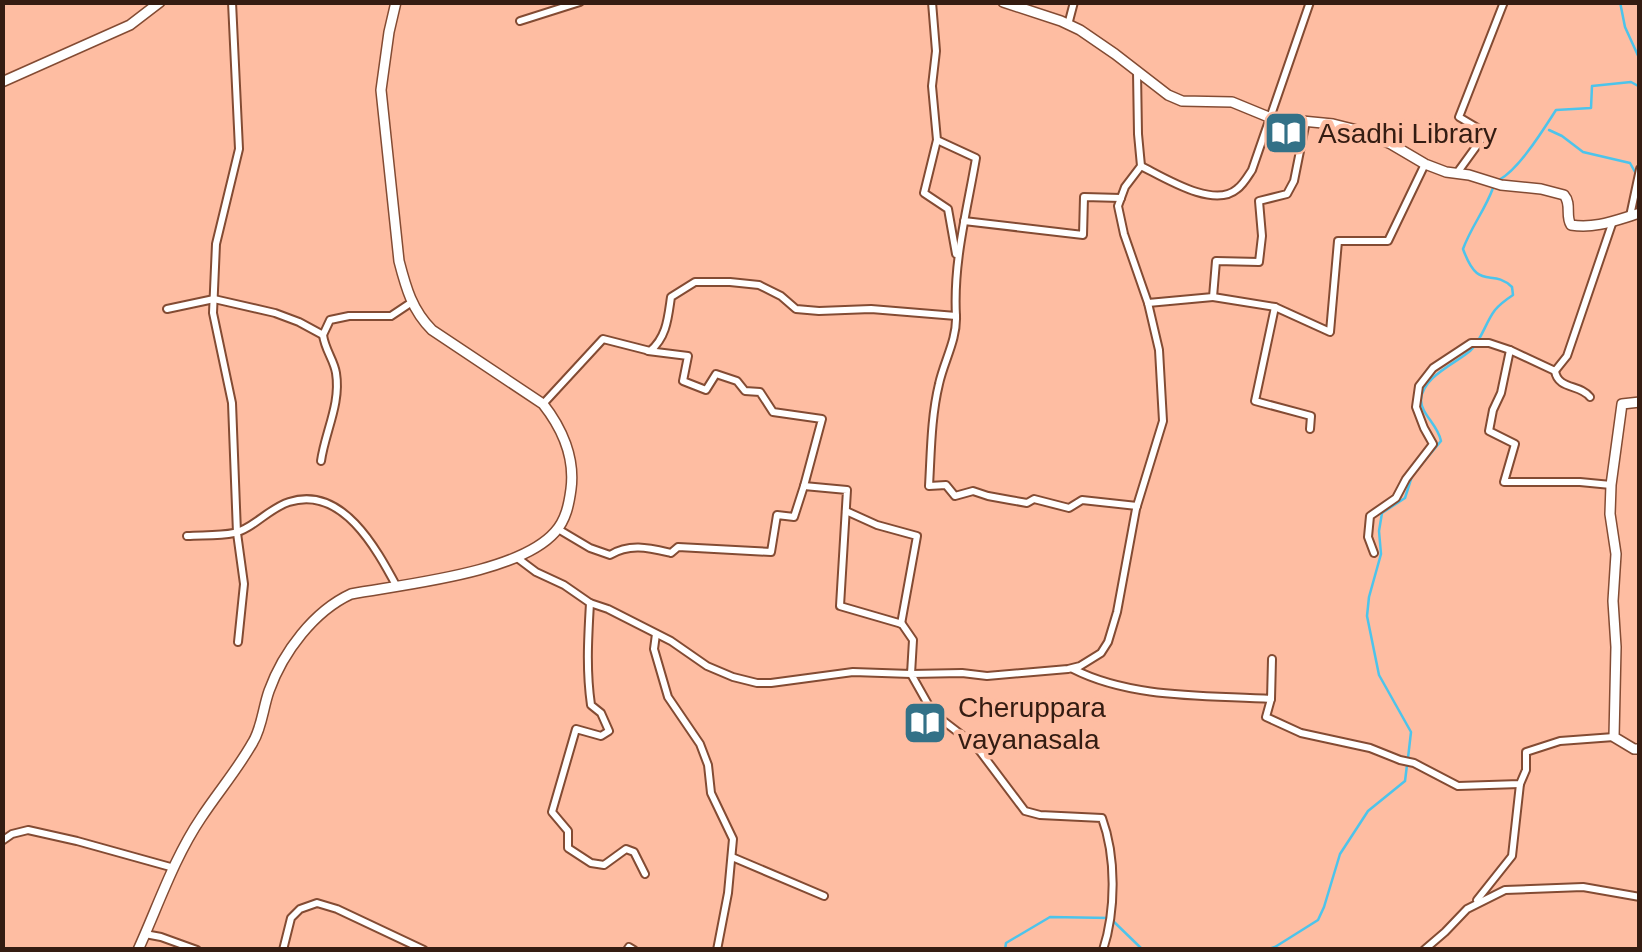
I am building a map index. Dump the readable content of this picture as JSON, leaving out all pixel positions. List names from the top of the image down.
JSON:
{
  "places": {
    "library": ["Asadhi Library", "Cheruppara vayanasala"]
  }
}
